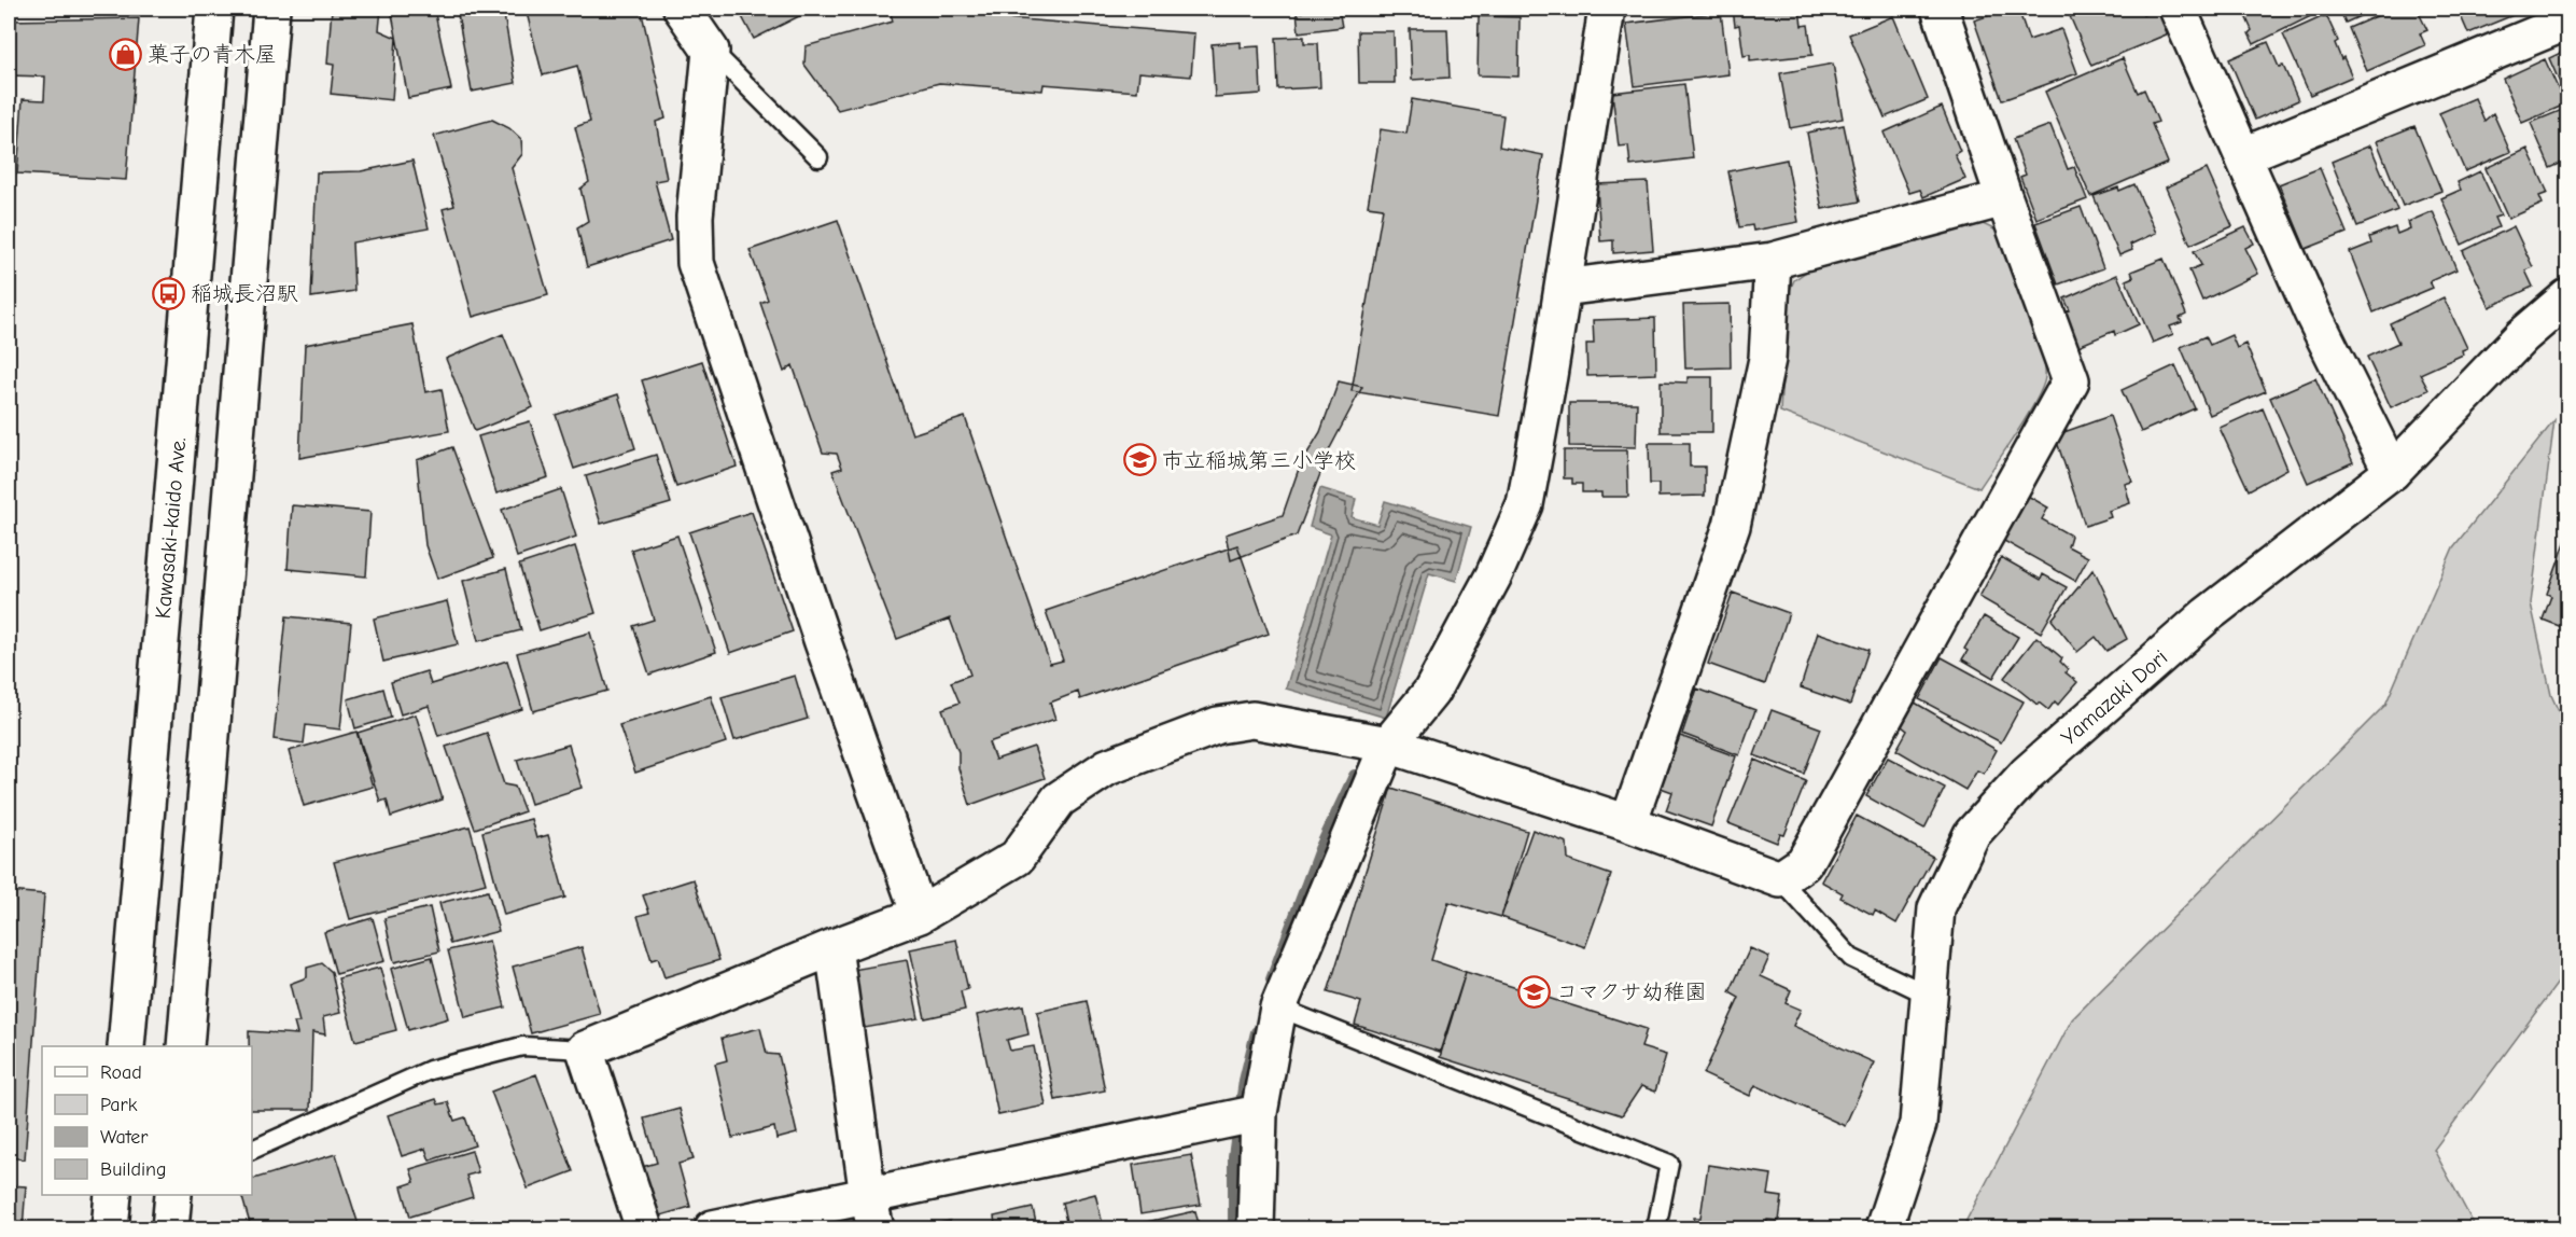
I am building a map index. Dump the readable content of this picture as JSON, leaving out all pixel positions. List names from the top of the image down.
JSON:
{
  "streets": {
    "street": ["Kawasaki-kaido Ave.", "Yamazaki Dori"]
  },
  "places": {
    "shop": ["菓子の青木屋"],
    "bus stop": ["稲城長沼駅"],
    "school or university": ["市立稲城第三小学校", "コマクサ幼稚園"]
  },
  "legend": [
    "Road",
    "Park",
    "Water",
    "Building"
  ]
}
